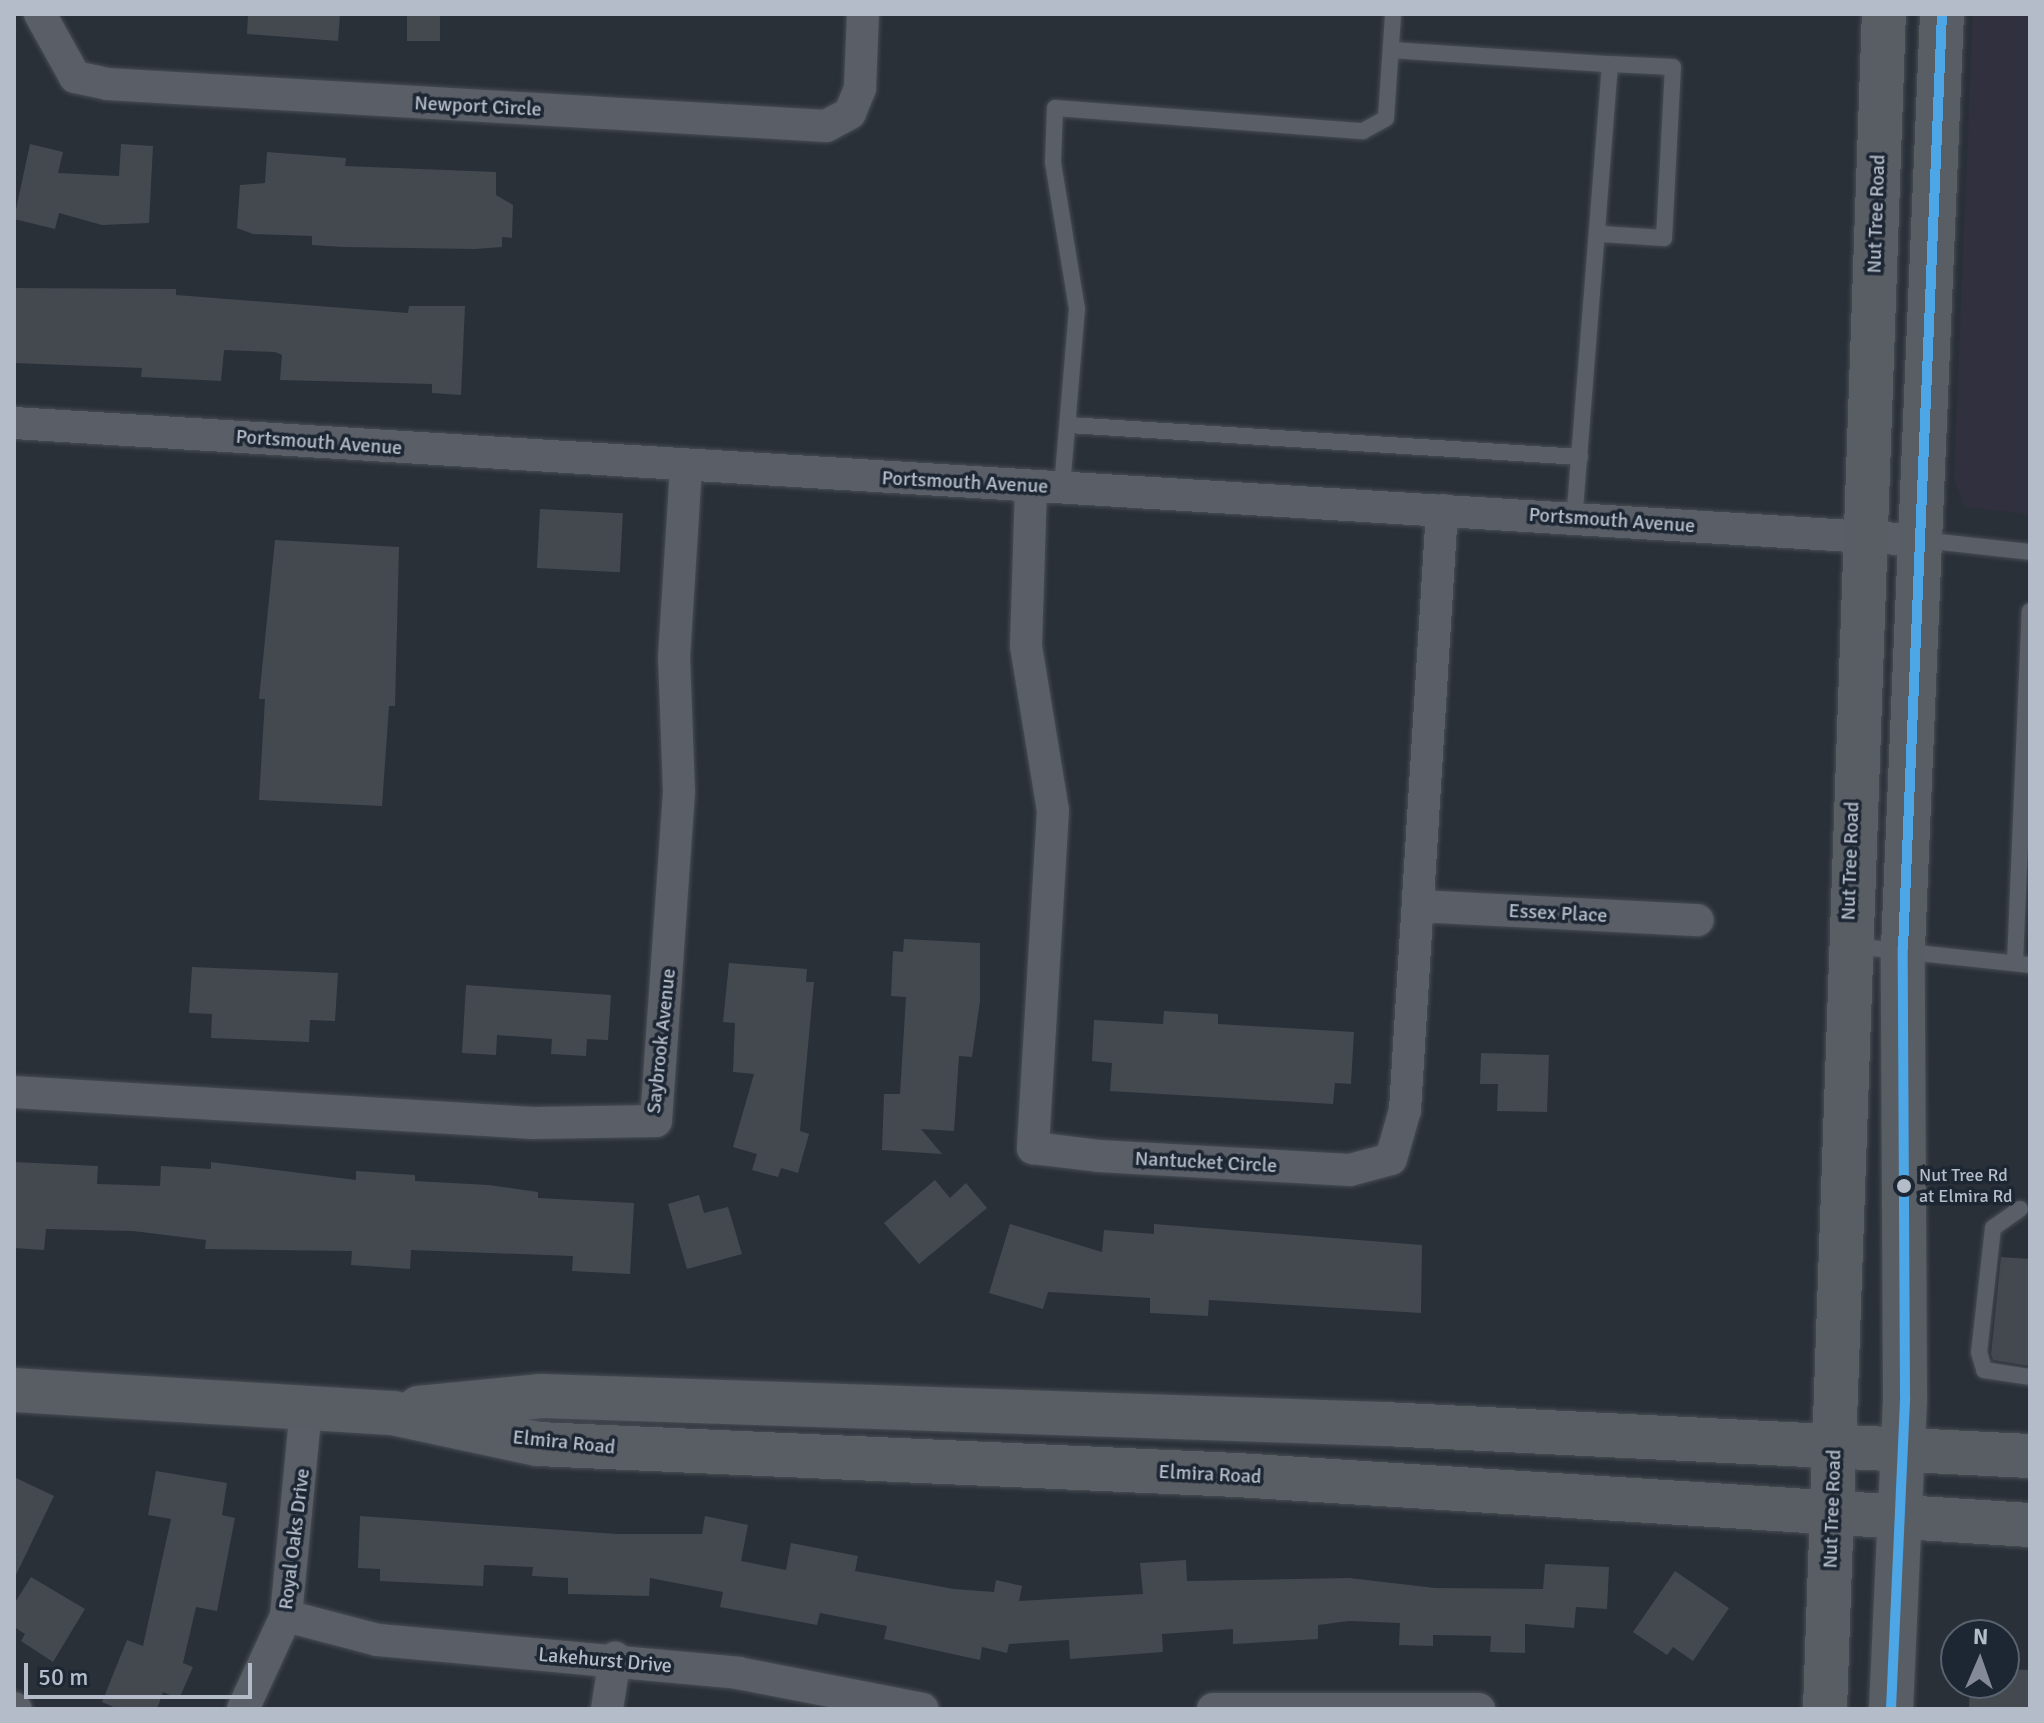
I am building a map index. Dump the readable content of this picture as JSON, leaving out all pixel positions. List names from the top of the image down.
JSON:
{
  "streets": {
    "main road": ["Nut Tree Road", "Elmira Road"],
    "street": [
      "Newport Circle",
      "Portsmouth Avenue",
      "Essex Place",
      "Saybrook Avenue",
      "Nantucket Circle",
      "Royal Oaks Drive",
      "Lakehurst Drive"
    ]
  },
  "crossings": [
    ["Nut Tree Road", "Portsmouth Avenue"],
    ["Nut Tree Road", "Elmira Road"],
    ["Portsmouth Avenue", "Saybrook Avenue"],
    ["Portsmouth Avenue", "Nantucket Circle"],
    ["Essex Place", "Nantucket Circle"],
    ["Elmira Road", "Royal Oaks Drive"],
    ["Royal Oaks Drive", "Lakehurst Drive"]
  ],
  "places": ["Nut Tree Rd at Elmira Rd"],
  "scale_bar": "50 m",
  "north": "top"
}
